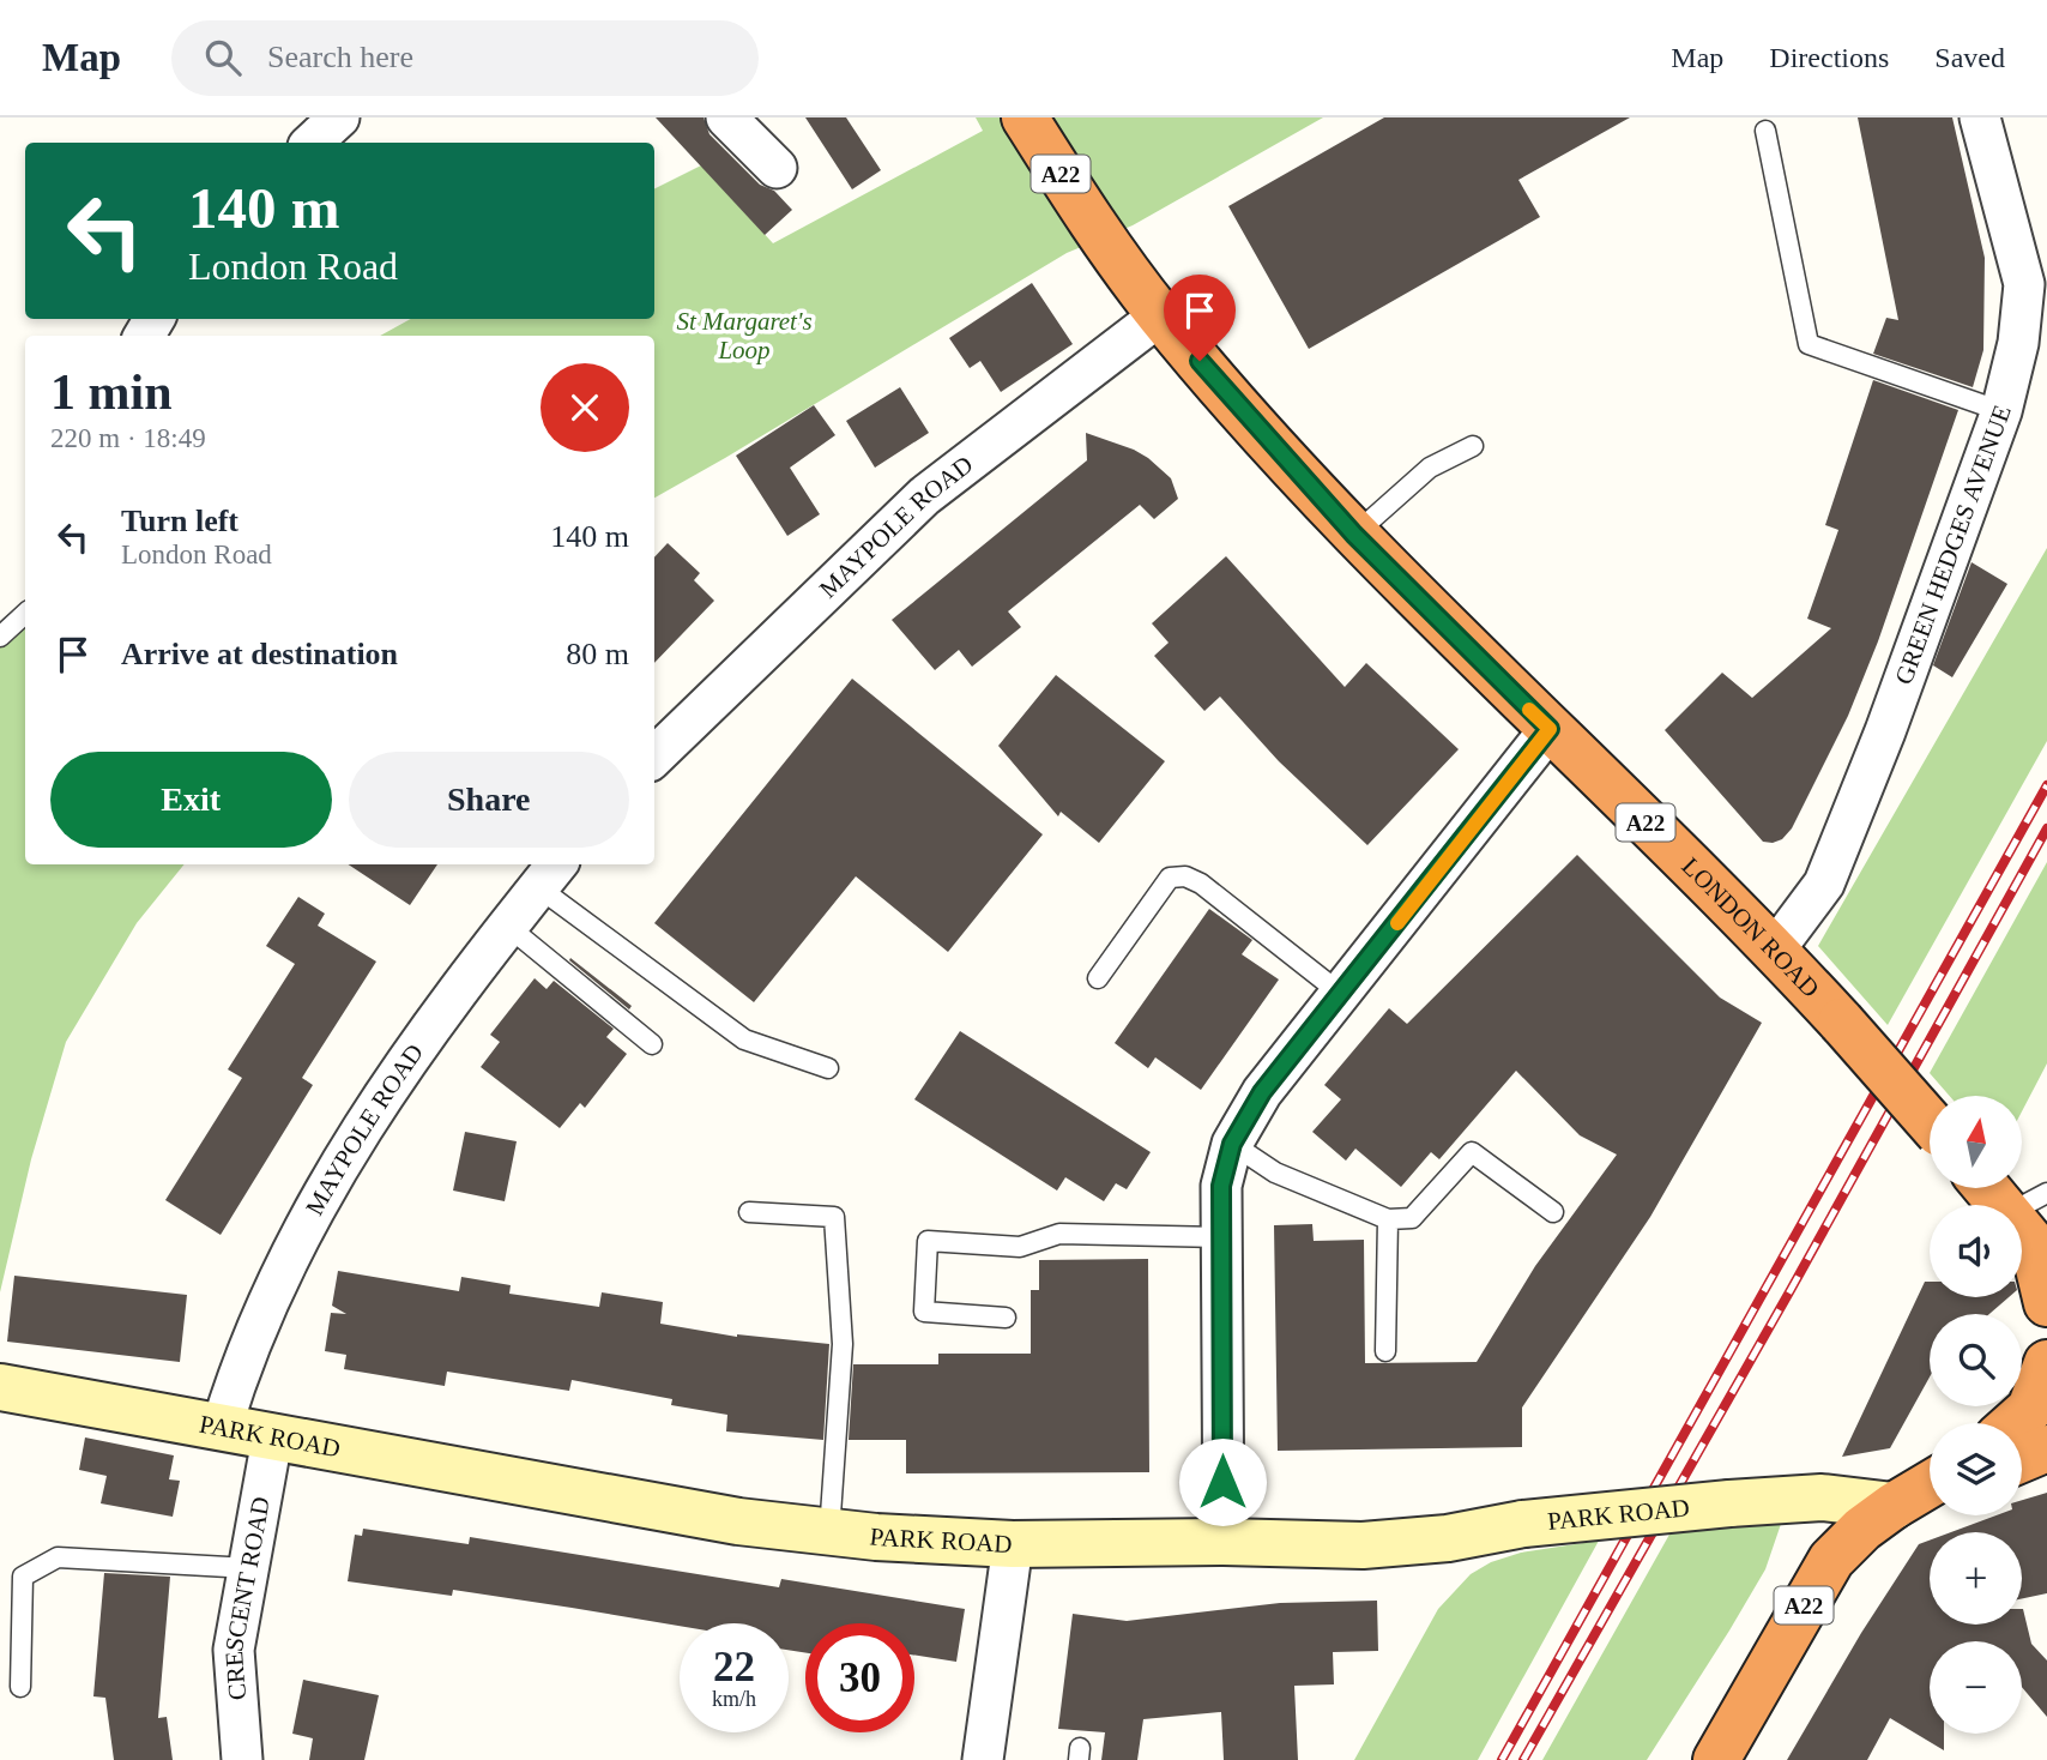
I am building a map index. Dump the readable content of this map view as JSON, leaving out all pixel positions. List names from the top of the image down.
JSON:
{
  "streets": {
    "highway": ["A22", "LONDON ROAD"],
    "street": [
      "MAYPOLE ROAD",
      "GREEN HEDGES AVENUE",
      "PARK ROAD",
      "CRESCENT ROAD"
    ]
  },
  "crossings": [
    ["A22", "PARK ROAD"],
    ["MAYPOLE ROAD", "LONDON ROAD"],
    ["MAYPOLE ROAD", "PARK ROAD"],
    ["GREEN HEDGES AVENUE", "LONDON ROAD"],
    ["PARK ROAD", "CRESCENT ROAD"]
  ],
  "parks": ["St Margaret's Loop"],
  "north": "top",
  "page": {
    "header": "Map",
    "search": "Search here",
    "nav": ["Map", "Directions", "Saved"],
    "turn": ["140 m", "London Road"],
    "heading": ["1 min", "220 m · 18:49"],
    "list": [
      {
        "name": "Turn left",
        "note": "London Road",
        "value": "140 m"
      },
      {
        "name": "Arrive at destination",
        "value": "80 m"
      }
    ],
    "buttons": ["Exit", "Share"],
    "map_buttons": ["+", "−"],
    "speed": "22 km/h",
    "limit": "30"
  }
}
